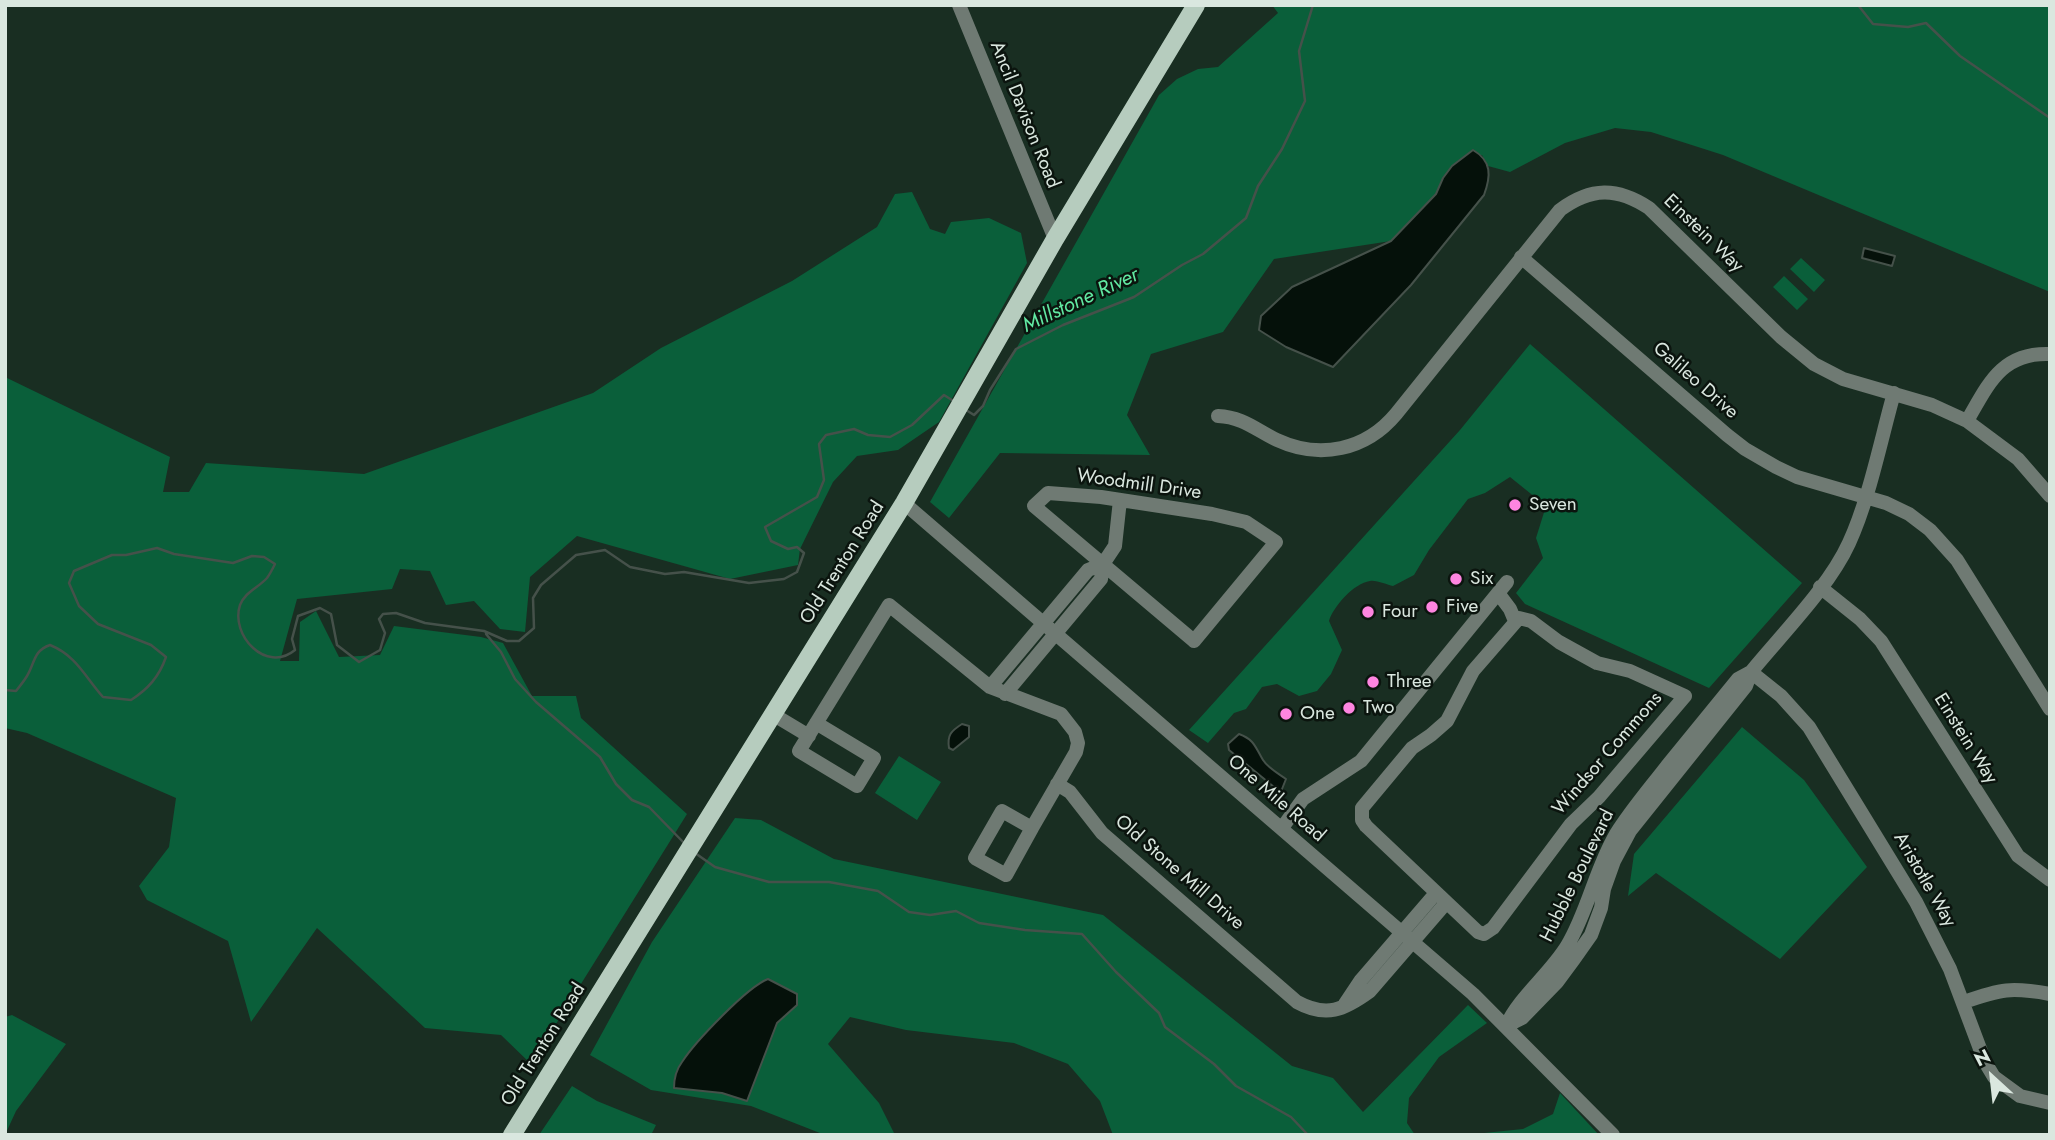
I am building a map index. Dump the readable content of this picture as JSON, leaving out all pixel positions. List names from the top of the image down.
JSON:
{
  "streets": {
    "main road": ["Old Trenton Road"],
    "street": [
      "Ancil Davison Road",
      "Einstein Way",
      "Galileo Drive",
      "Woodmill Drive",
      "Windsor Commons",
      "One Mile Road",
      "Old Stone Mill Drive",
      "Hubble Boulevard",
      "Aristotle Way"
    ]
  },
  "crossings": [
    ["Ancil Davison Road", "Old Trenton Road"],
    ["Einstein Way", "Galileo Drive"],
    ["Einstein Way", "Hubble Boulevard"],
    ["Galileo Drive", "Hubble Boulevard"],
    ["Old Trenton Road", "One Mile Road"],
    ["One Mile Road", "Old Stone Mill Drive"],
    ["One Mile Road", "Hubble Boulevard"],
    ["Hubble Boulevard", "Aristotle Way"]
  ],
  "water": ["Millstone River"],
  "places": [
    "Seven",
    "Six",
    "Five",
    "Four",
    "Three",
    "Two",
    "One"
  ],
  "north": "top left"
}
